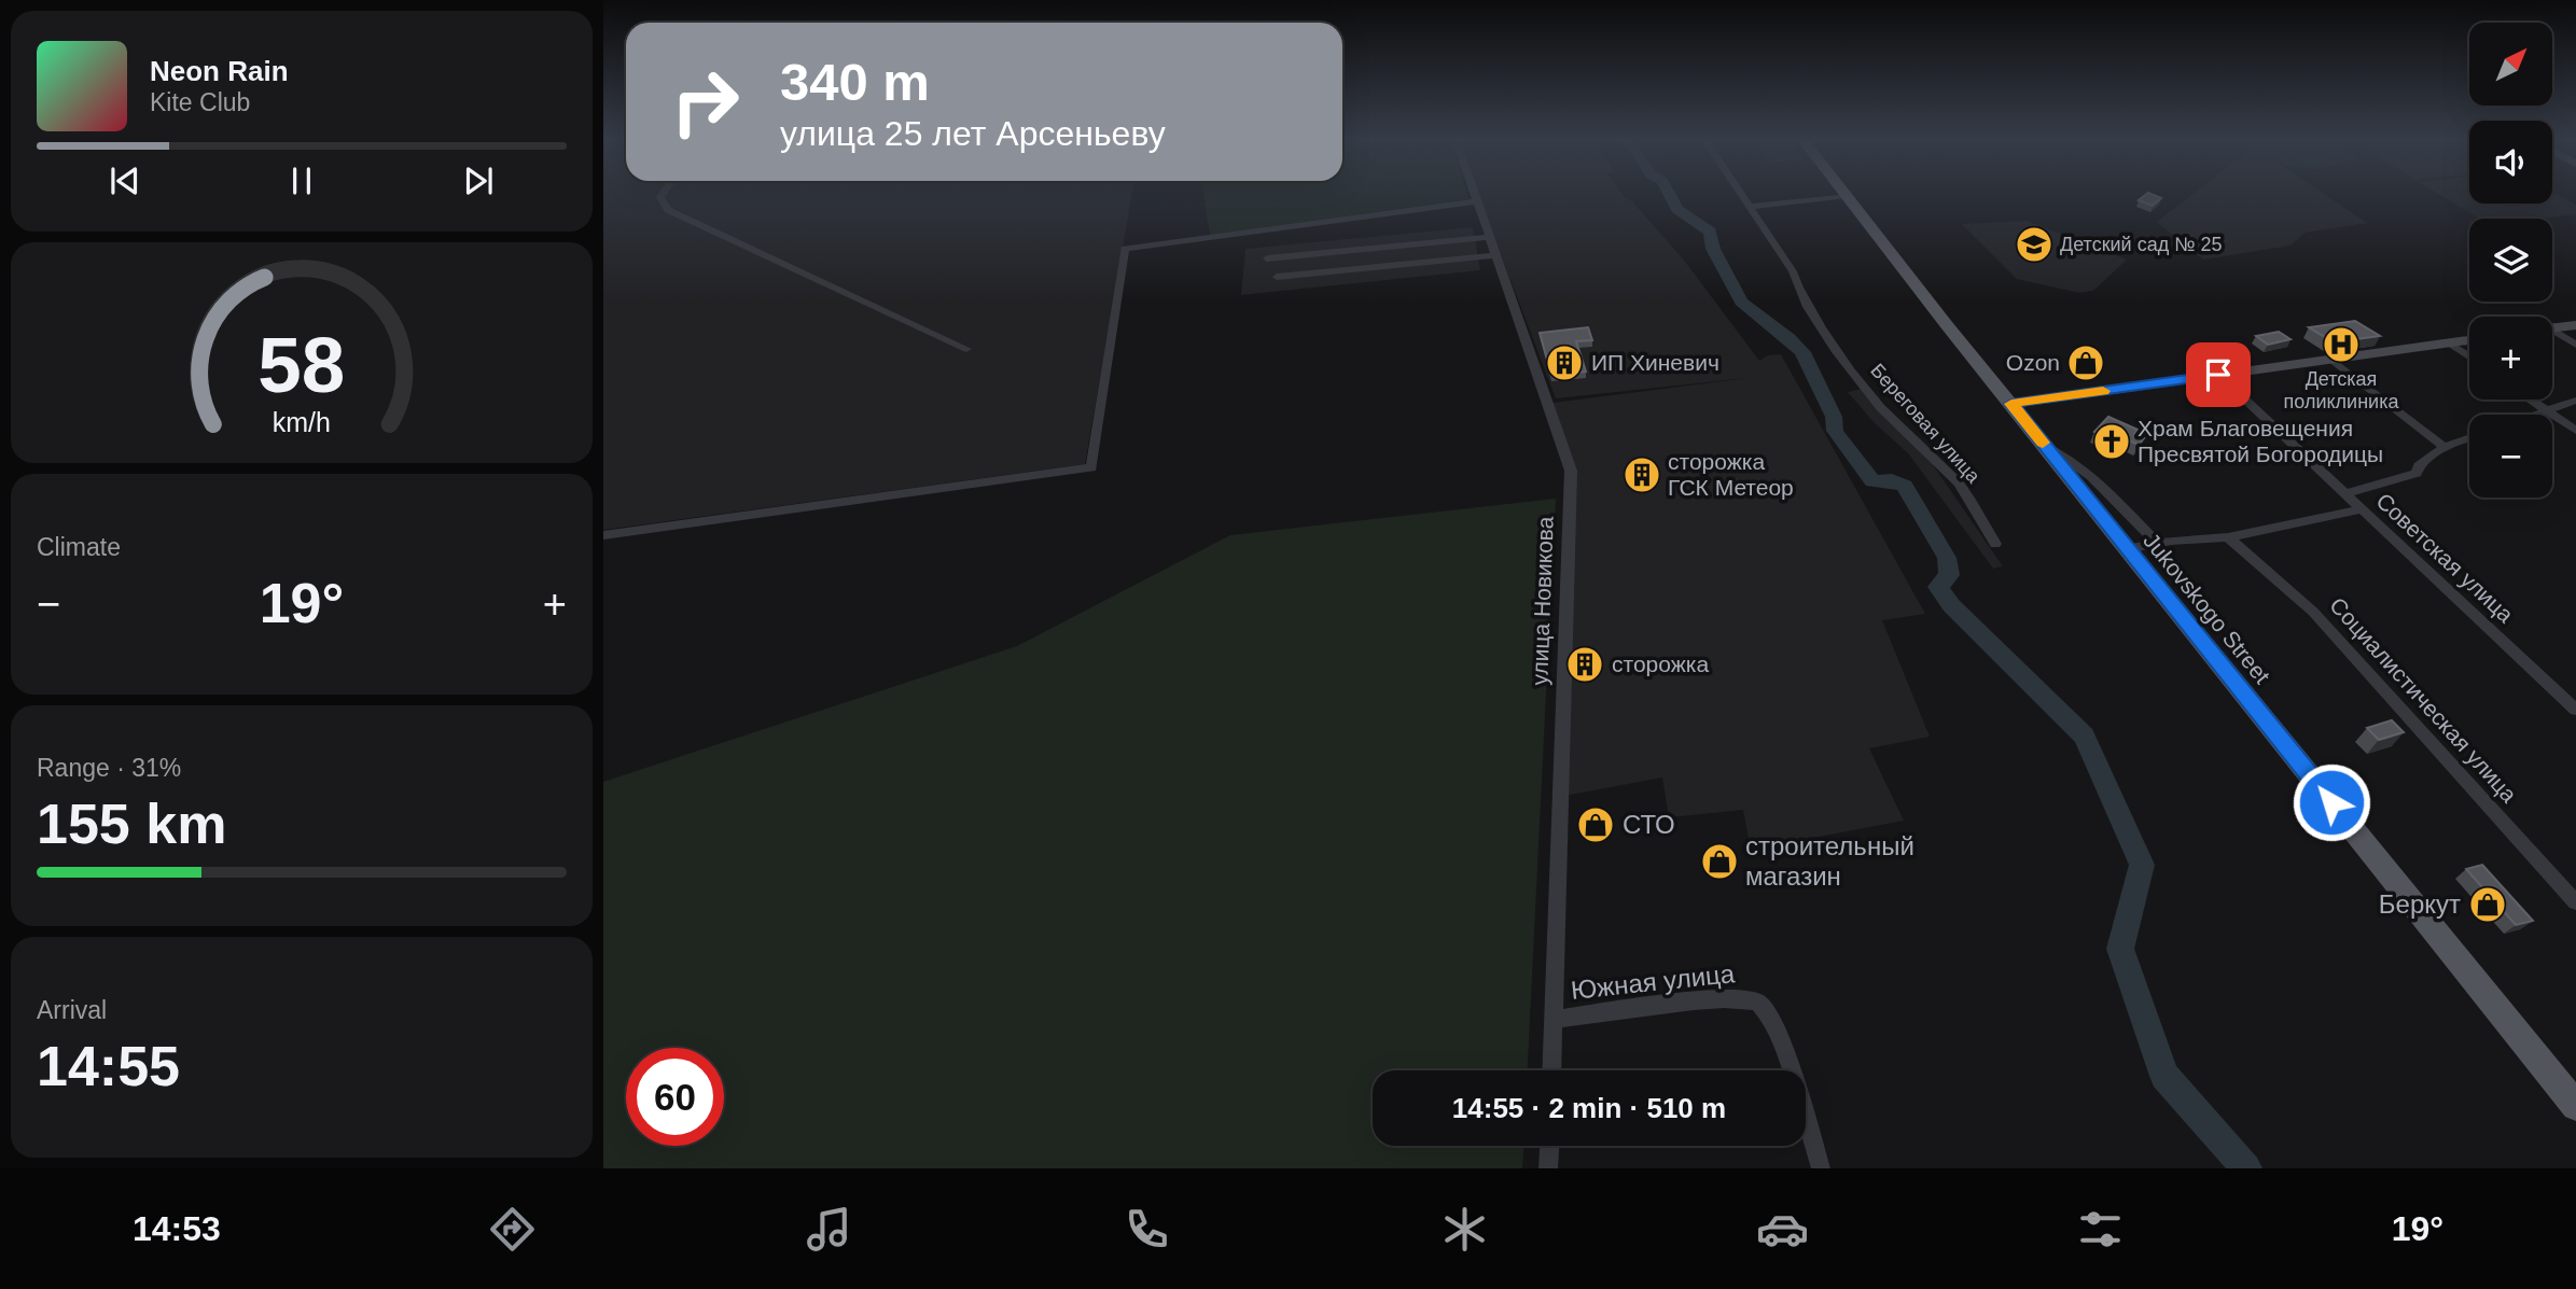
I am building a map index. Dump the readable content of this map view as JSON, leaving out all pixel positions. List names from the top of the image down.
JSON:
{
  "streets": {
    "main road": ["Jukovskogo Street"],
    "street": [
      "Береговая улица",
      "Советская улица",
      "улица Новикова",
      "Социалистическая улица",
      "Южная улица"
    ]
  },
  "crossings": [
    ["улица Новикова", "Южная улица"]
  ],
  "places": {
    "school or university": ["Детский сад № 25"],
    "hospital": ["Детская поликлиника"],
    "building": ["ИП Хиневич", "сторожка ГСК Метеор", "сторожка"],
    "shop": [
      "Ozon",
      "СТО",
      "строительный магазин",
      "Беркут"
    ],
    "church": ["Храм Благовещения Пресвятой Богородицы"]
  },
  "north": "top right",
  "page": {
    "map_buttons": ["+", "−"],
    "turn": ["340 m", "улица 25 лет Арсеньеву"],
    "song": ["Neon Rain", "Kite Club"],
    "tile": [
      "Climate",
      ["Range · 31%", "155 km"],
      ["Arrival", "14:55"]
    ],
    "heat": ["−", "19°", "+"],
    "limit": "60",
    "trip": "14:55 · 2 min · 510 m",
    "tabs": ["14:53", "19°"],
    "gauge": ["58", "km/h"]
  }
}
